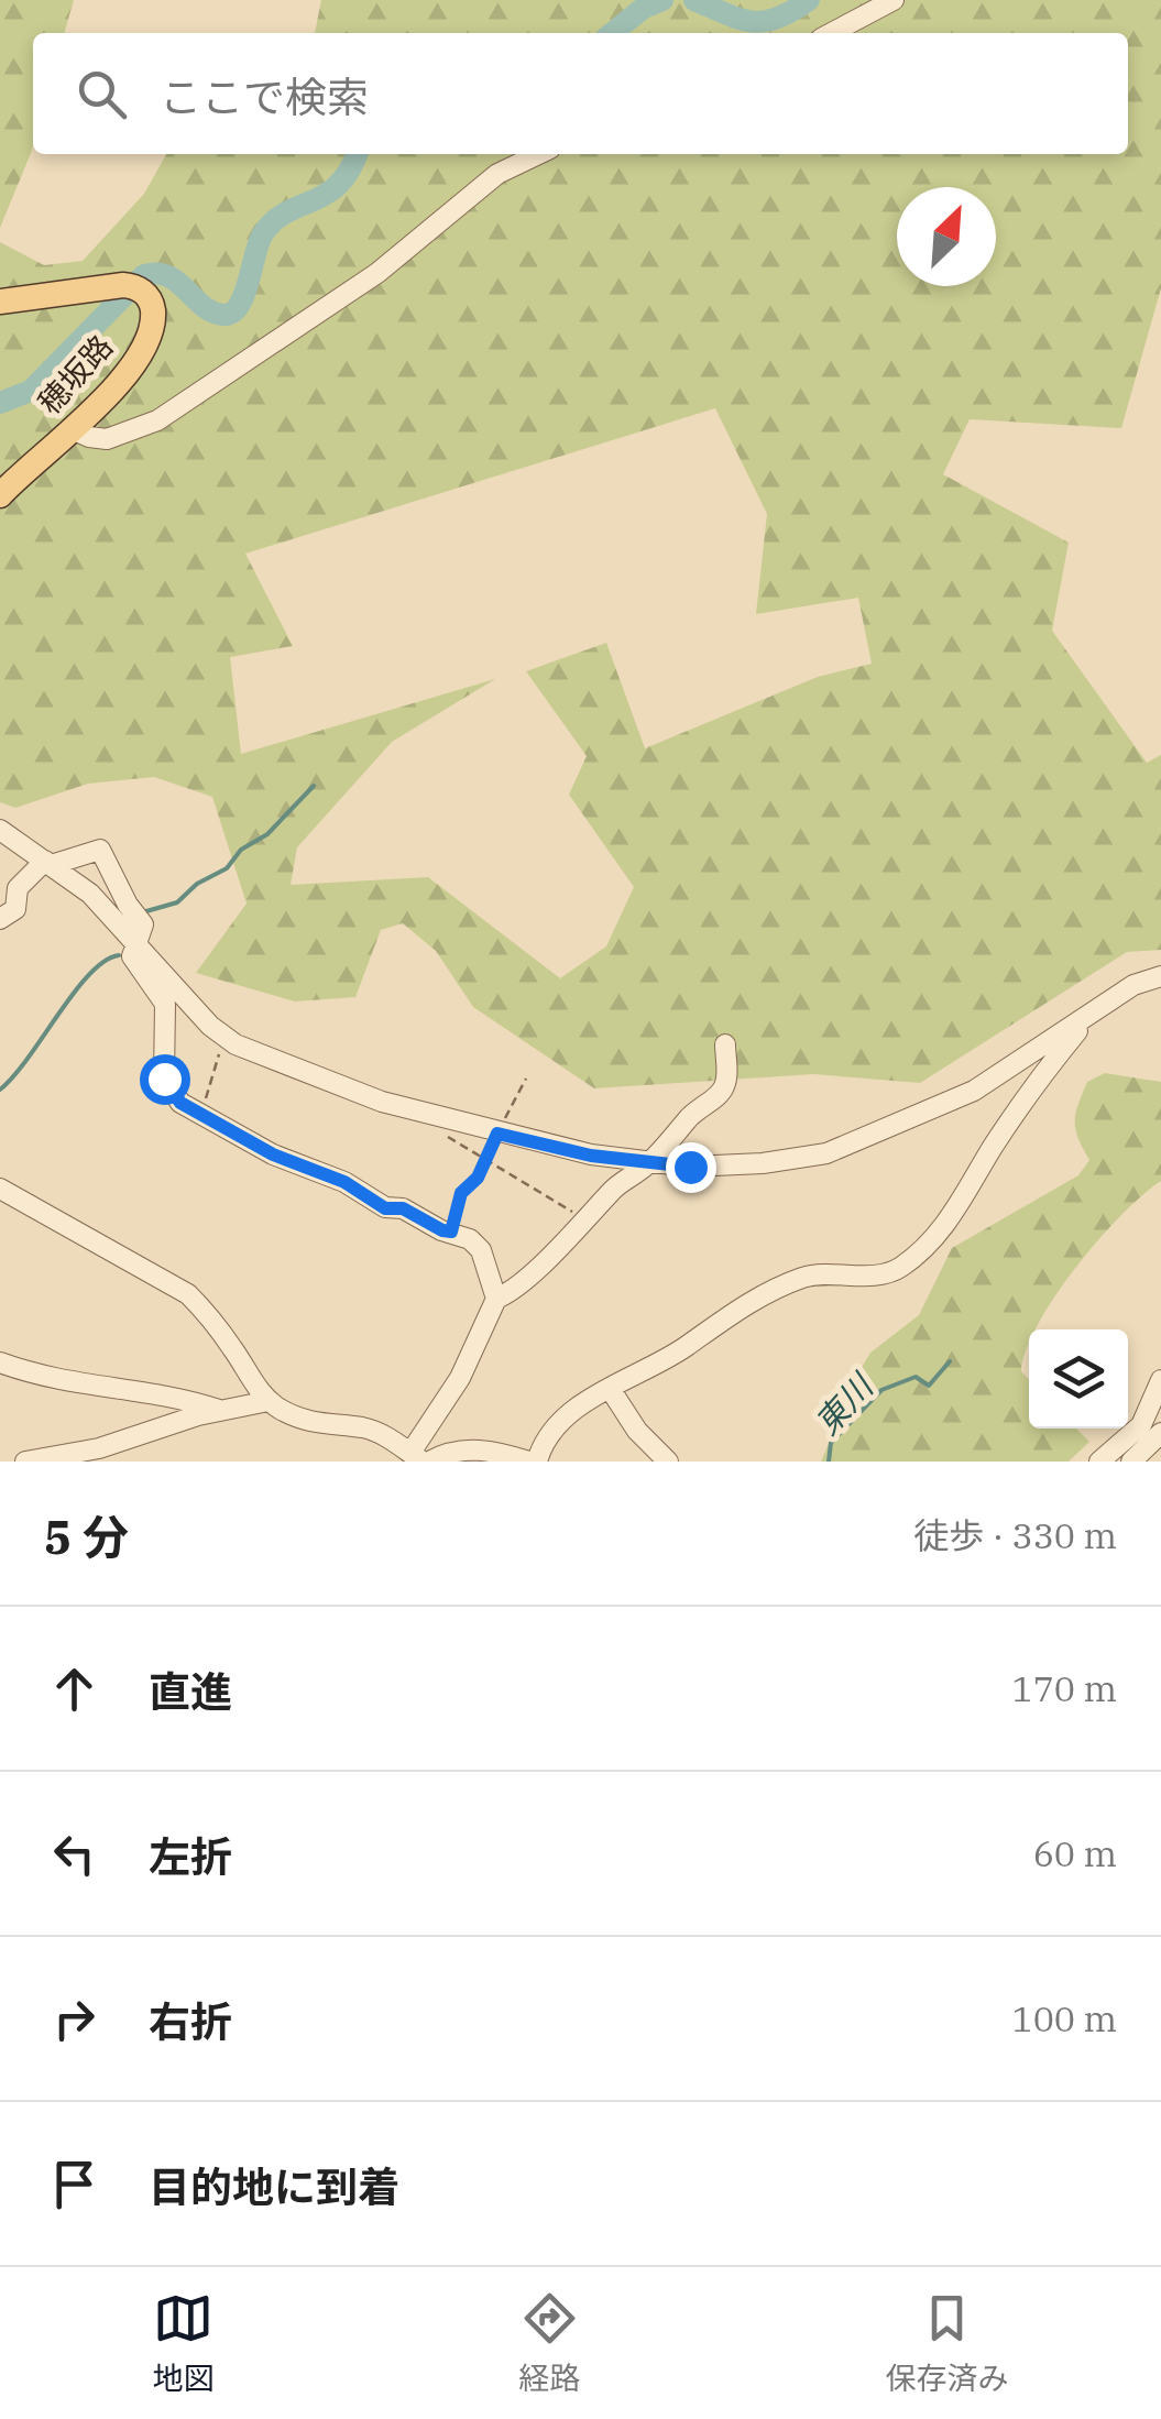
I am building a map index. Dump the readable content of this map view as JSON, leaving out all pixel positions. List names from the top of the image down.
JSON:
{
  "streets": {
    "main road": ["穂坂路"]
  },
  "water": ["東川"],
  "north": "top right",
  "page": {
    "search": "ここで検索",
    "heading": ["5 分", "徒歩 · 330 m"],
    "list": [
      ["直進", "170 m"],
      ["左折", "60 m"],
      ["右折", "100 m"],
      "目的地に到着"
    ],
    "nav": ["地図", "経路", "保存済み"]
  }
}
